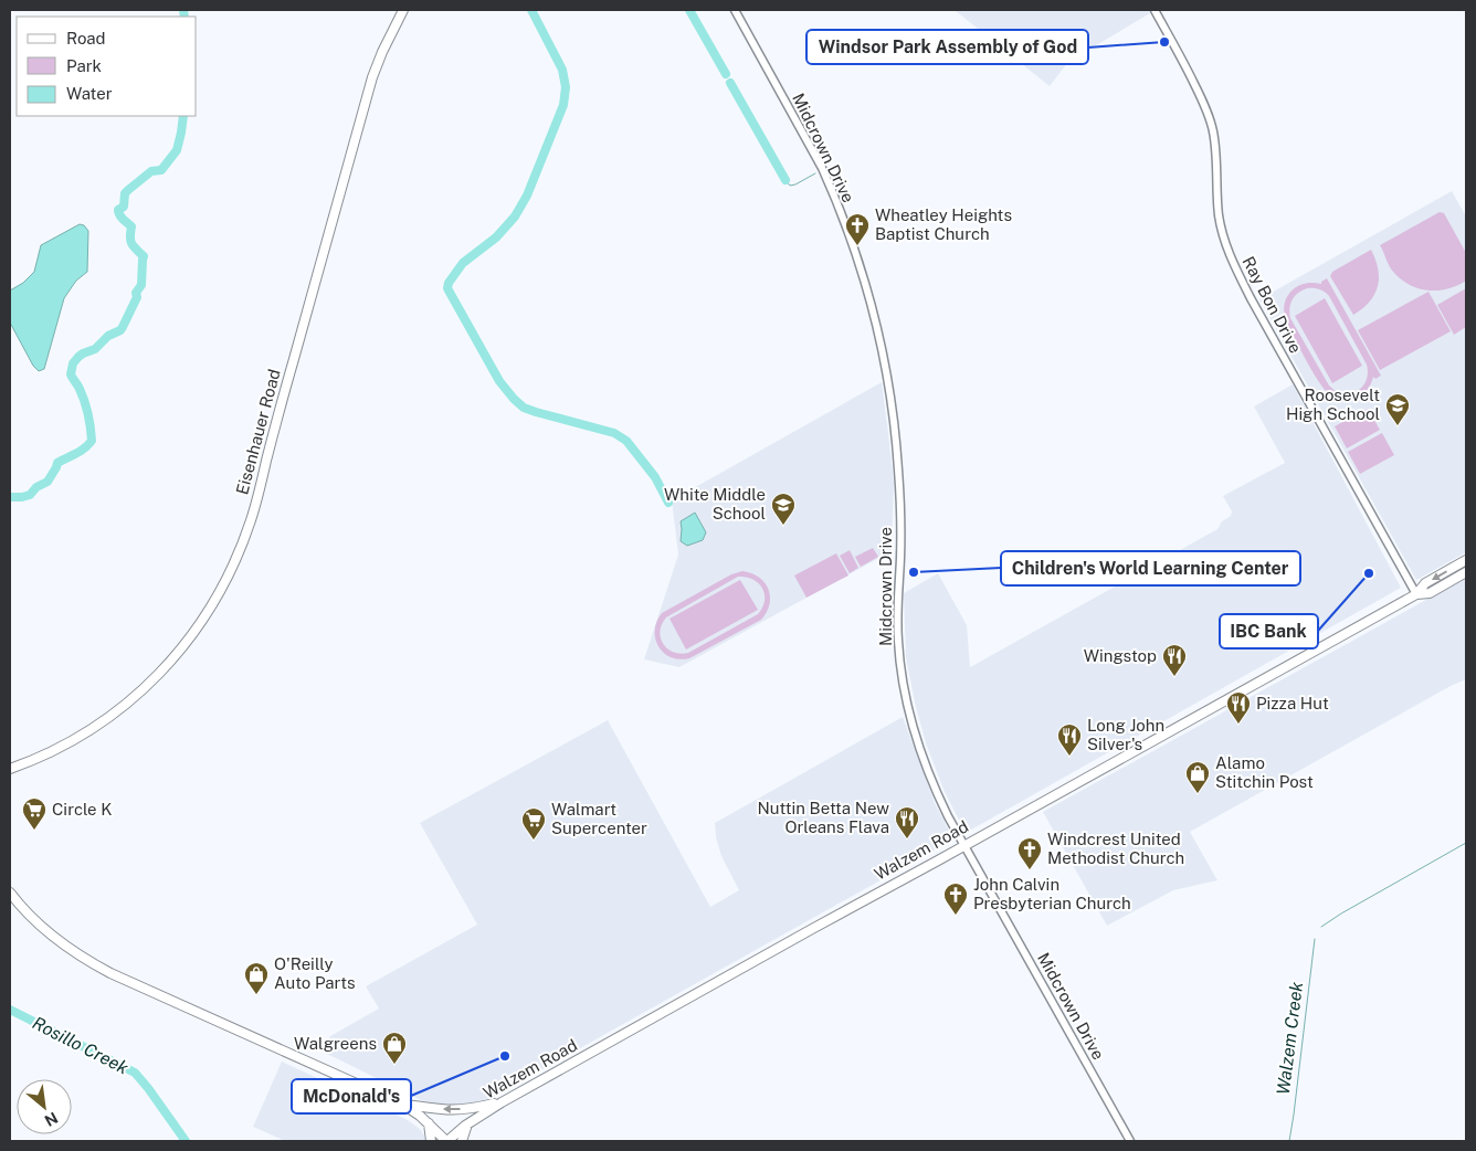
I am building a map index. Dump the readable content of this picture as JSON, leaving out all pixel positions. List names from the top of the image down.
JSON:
{
  "streets": {
    "main road": ["Eisenhauer Road", "Walzem Road"],
    "street": ["Midcrown Drive", "Ray Bon Drive"]
  },
  "crossings": [
    ["Midcrown Drive", "Walzem Road"],
    ["Ray Bon Drive", "Walzem Road"]
  ],
  "water": ["Walzem Creek", "Rosillo Creek"],
  "places": {
    "other": [
      "Windsor Park Assembly of God",
      "Children's World Learning Center",
      "IBC Bank",
      "McDonald's"
    ],
    "church": ["Wheatley Heights Baptist Church", "Windcrest United Methodist Church", "John Calvin Presbyterian Church"],
    "school or university": ["Roosevelt High School", "White Middle School"],
    "restaurant": [
      "Wingstop",
      "Pizza Hut",
      "Long John Silver's",
      "Nuttin Betta New Orleans Flava"
    ],
    "shop": ["Alamo Stitchin Post", "O'Reilly Auto Parts", "Walgreens"],
    "supermarket": ["Circle K", "Walmart Supercenter"]
  },
  "legend": ["Road", "Park", "Water"],
  "north": "bottom right"
}
